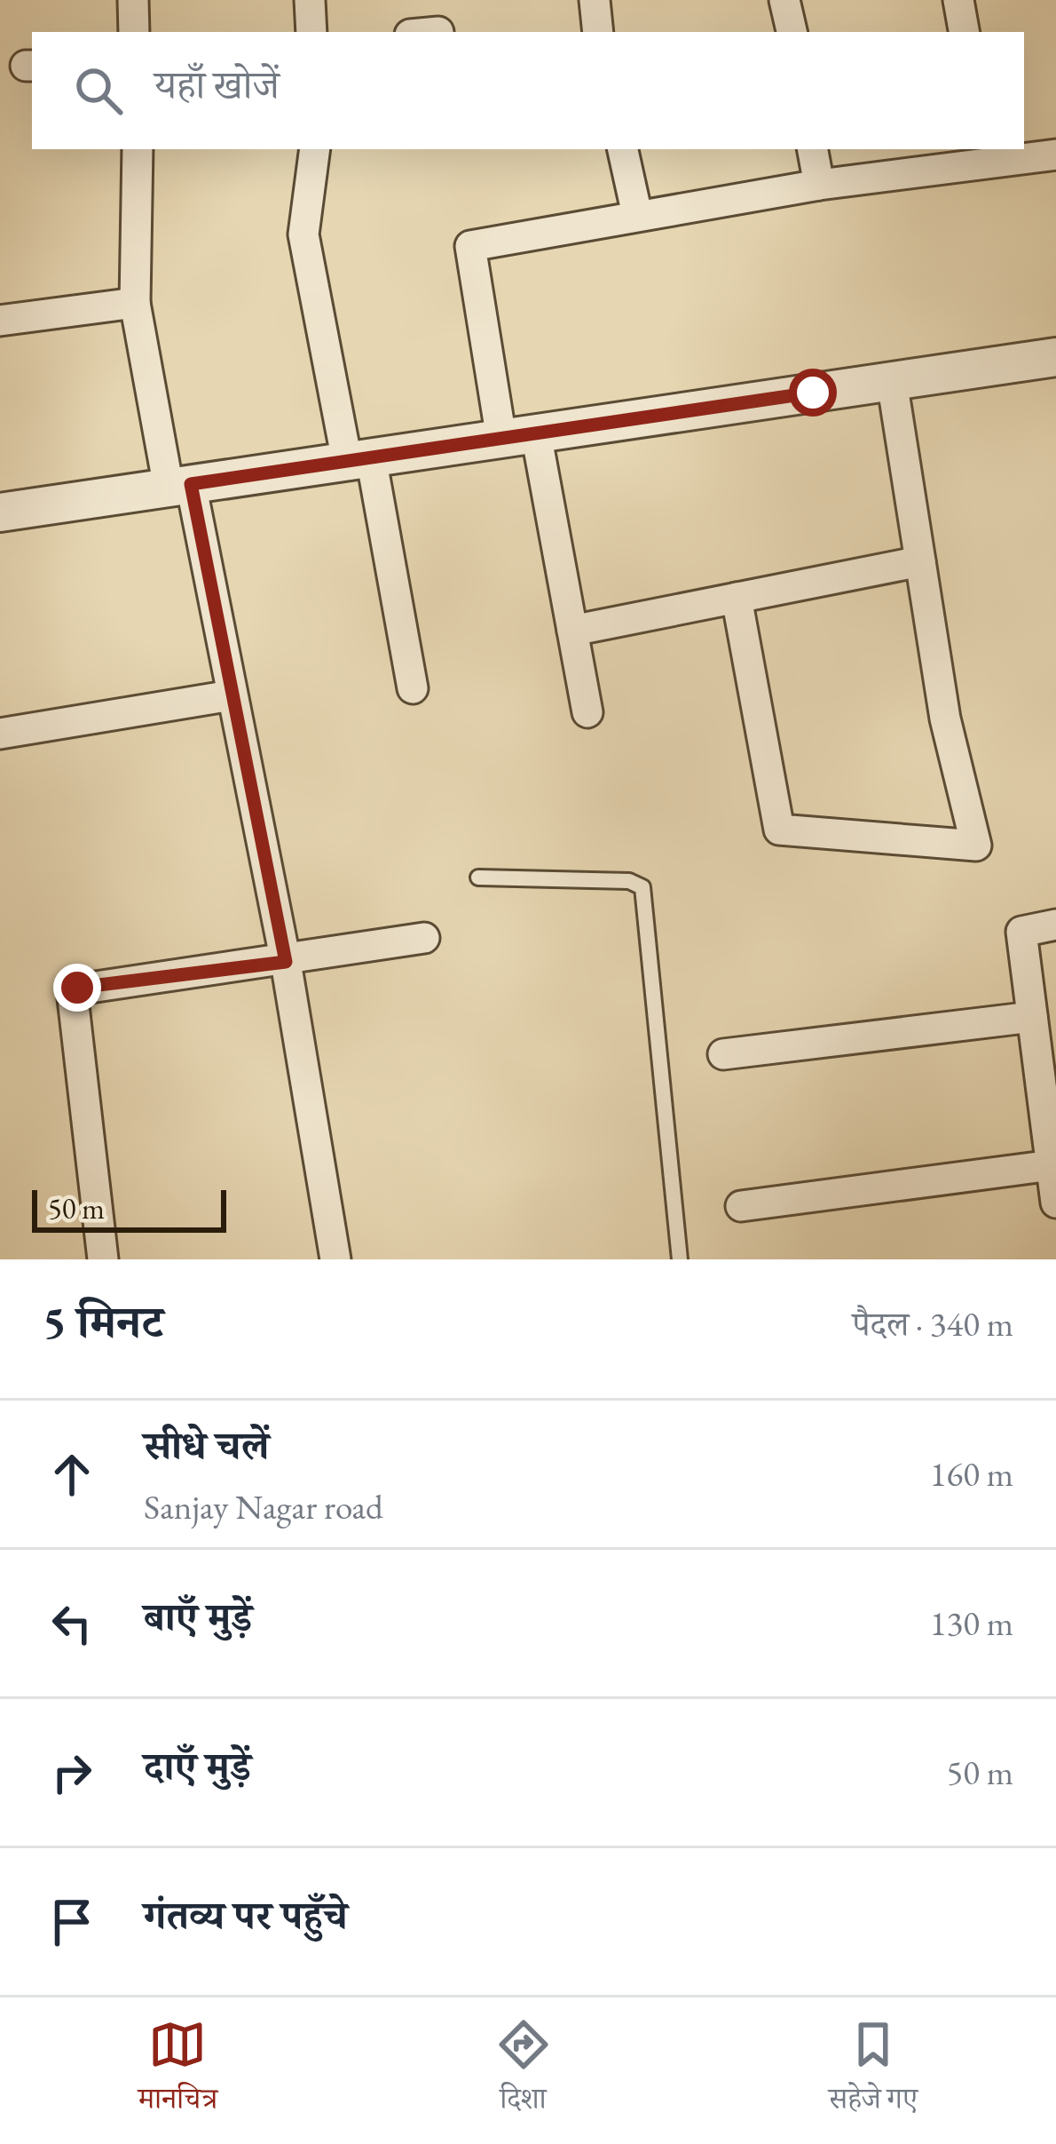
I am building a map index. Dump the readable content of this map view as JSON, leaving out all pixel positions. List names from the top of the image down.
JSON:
{
  "scale_bar": "50 m",
  "page": {
    "search": "यहाँ खोजें",
    "scale": "50 m",
    "heading": ["5 मिनट", "पैदल · 340 m"],
    "list": [
      ["सीधे चलें", "Sanjay Nagar road", "160 m"],
      ["बाएँ मुड़ें", "130 m"],
      ["दाएँ मुड़ें", "50 m"],
      "गंतव्य पर पहुँचे"
    ],
    "nav": ["मानचित्र", "दिशा", "सहेजे गए"]
  }
}
